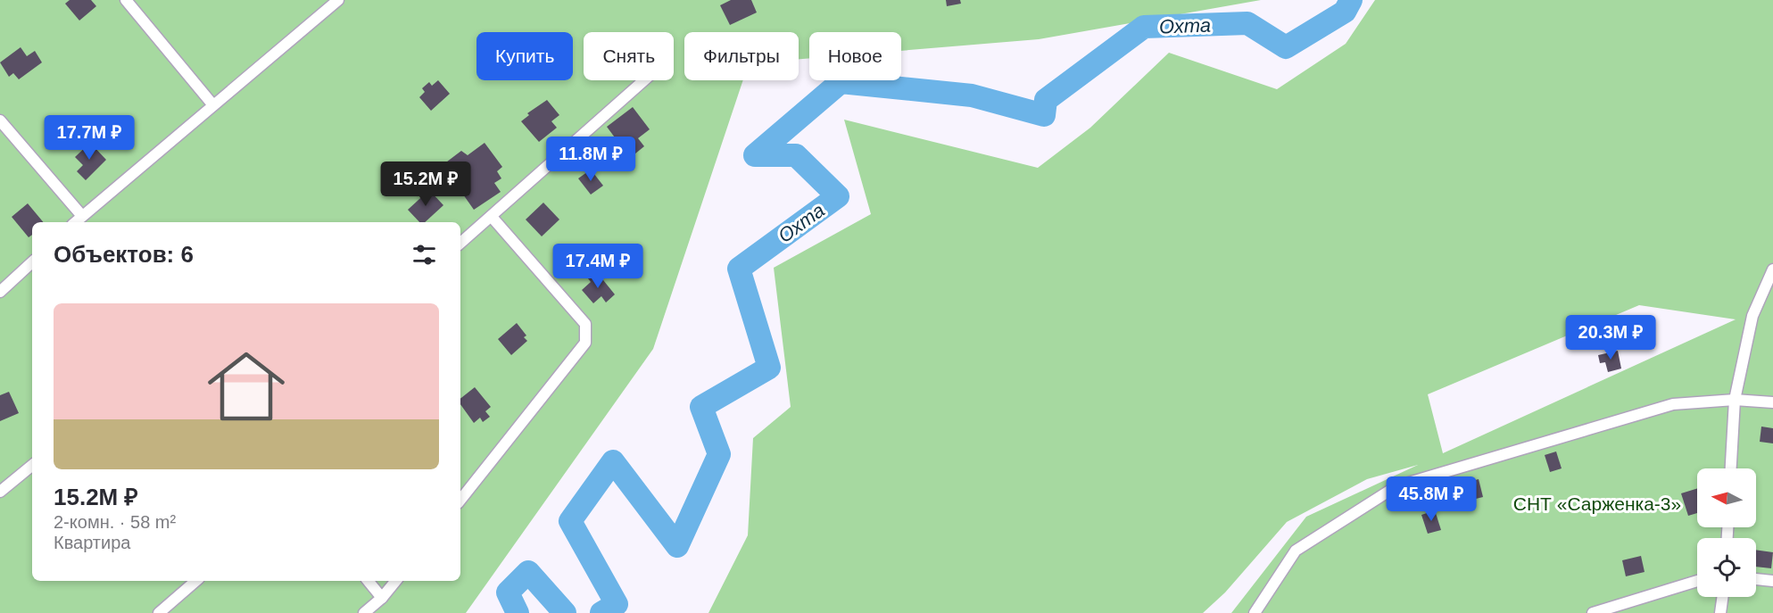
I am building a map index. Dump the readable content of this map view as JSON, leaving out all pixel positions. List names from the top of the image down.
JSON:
{
  "water": ["Охта"],
  "parks": ["СНТ «Сарженка-3»"],
  "north": "left",
  "page": {
    "chip": [
      "Купить",
      "Снять",
      "Фильтры",
      "Новое"
    ],
    "price": [
      "17.7M ₽",
      "11.8M ₽",
      "15.2M ₽",
      "17.4M ₽",
      "20.3M ₽",
      "45.8M ₽"
    ],
    "heading": "Объектов: 6",
    "list": [
      {
        "name": "15.2M ₽",
        "note": "2-комн. · 58 m² · Квартира"
      }
    ]
  }
}
